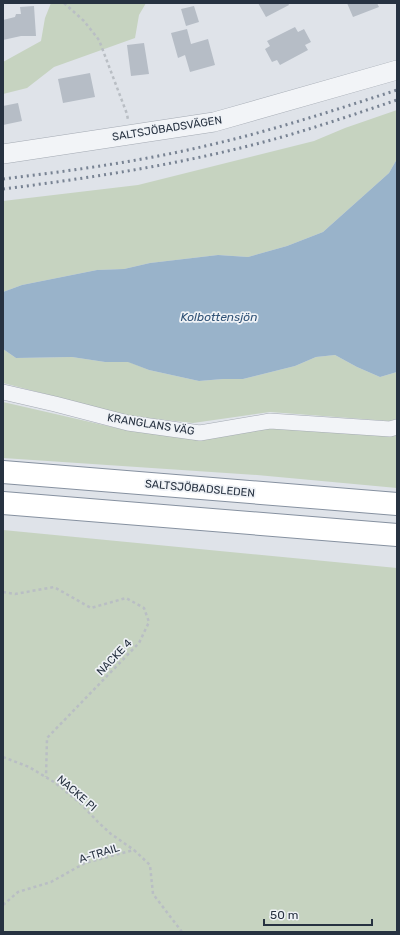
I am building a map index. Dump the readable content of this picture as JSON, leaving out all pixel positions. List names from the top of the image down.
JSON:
{
  "streets": {
    "highway": ["SALTSJÖBADSLEDEN"],
    "street": ["SALTSJÖBADSVÄGEN", "KRANGLANS VÄG"],
    "path": ["NACKE 4", "NACKE PI", "A-TRAIL"]
  },
  "crossings": [
    ["NACKE 4", "NACKE PI"],
    ["NACKE PI", "A-TRAIL"]
  ],
  "water": ["Kolbottensjön"],
  "scale_bar": "50 m"
}
